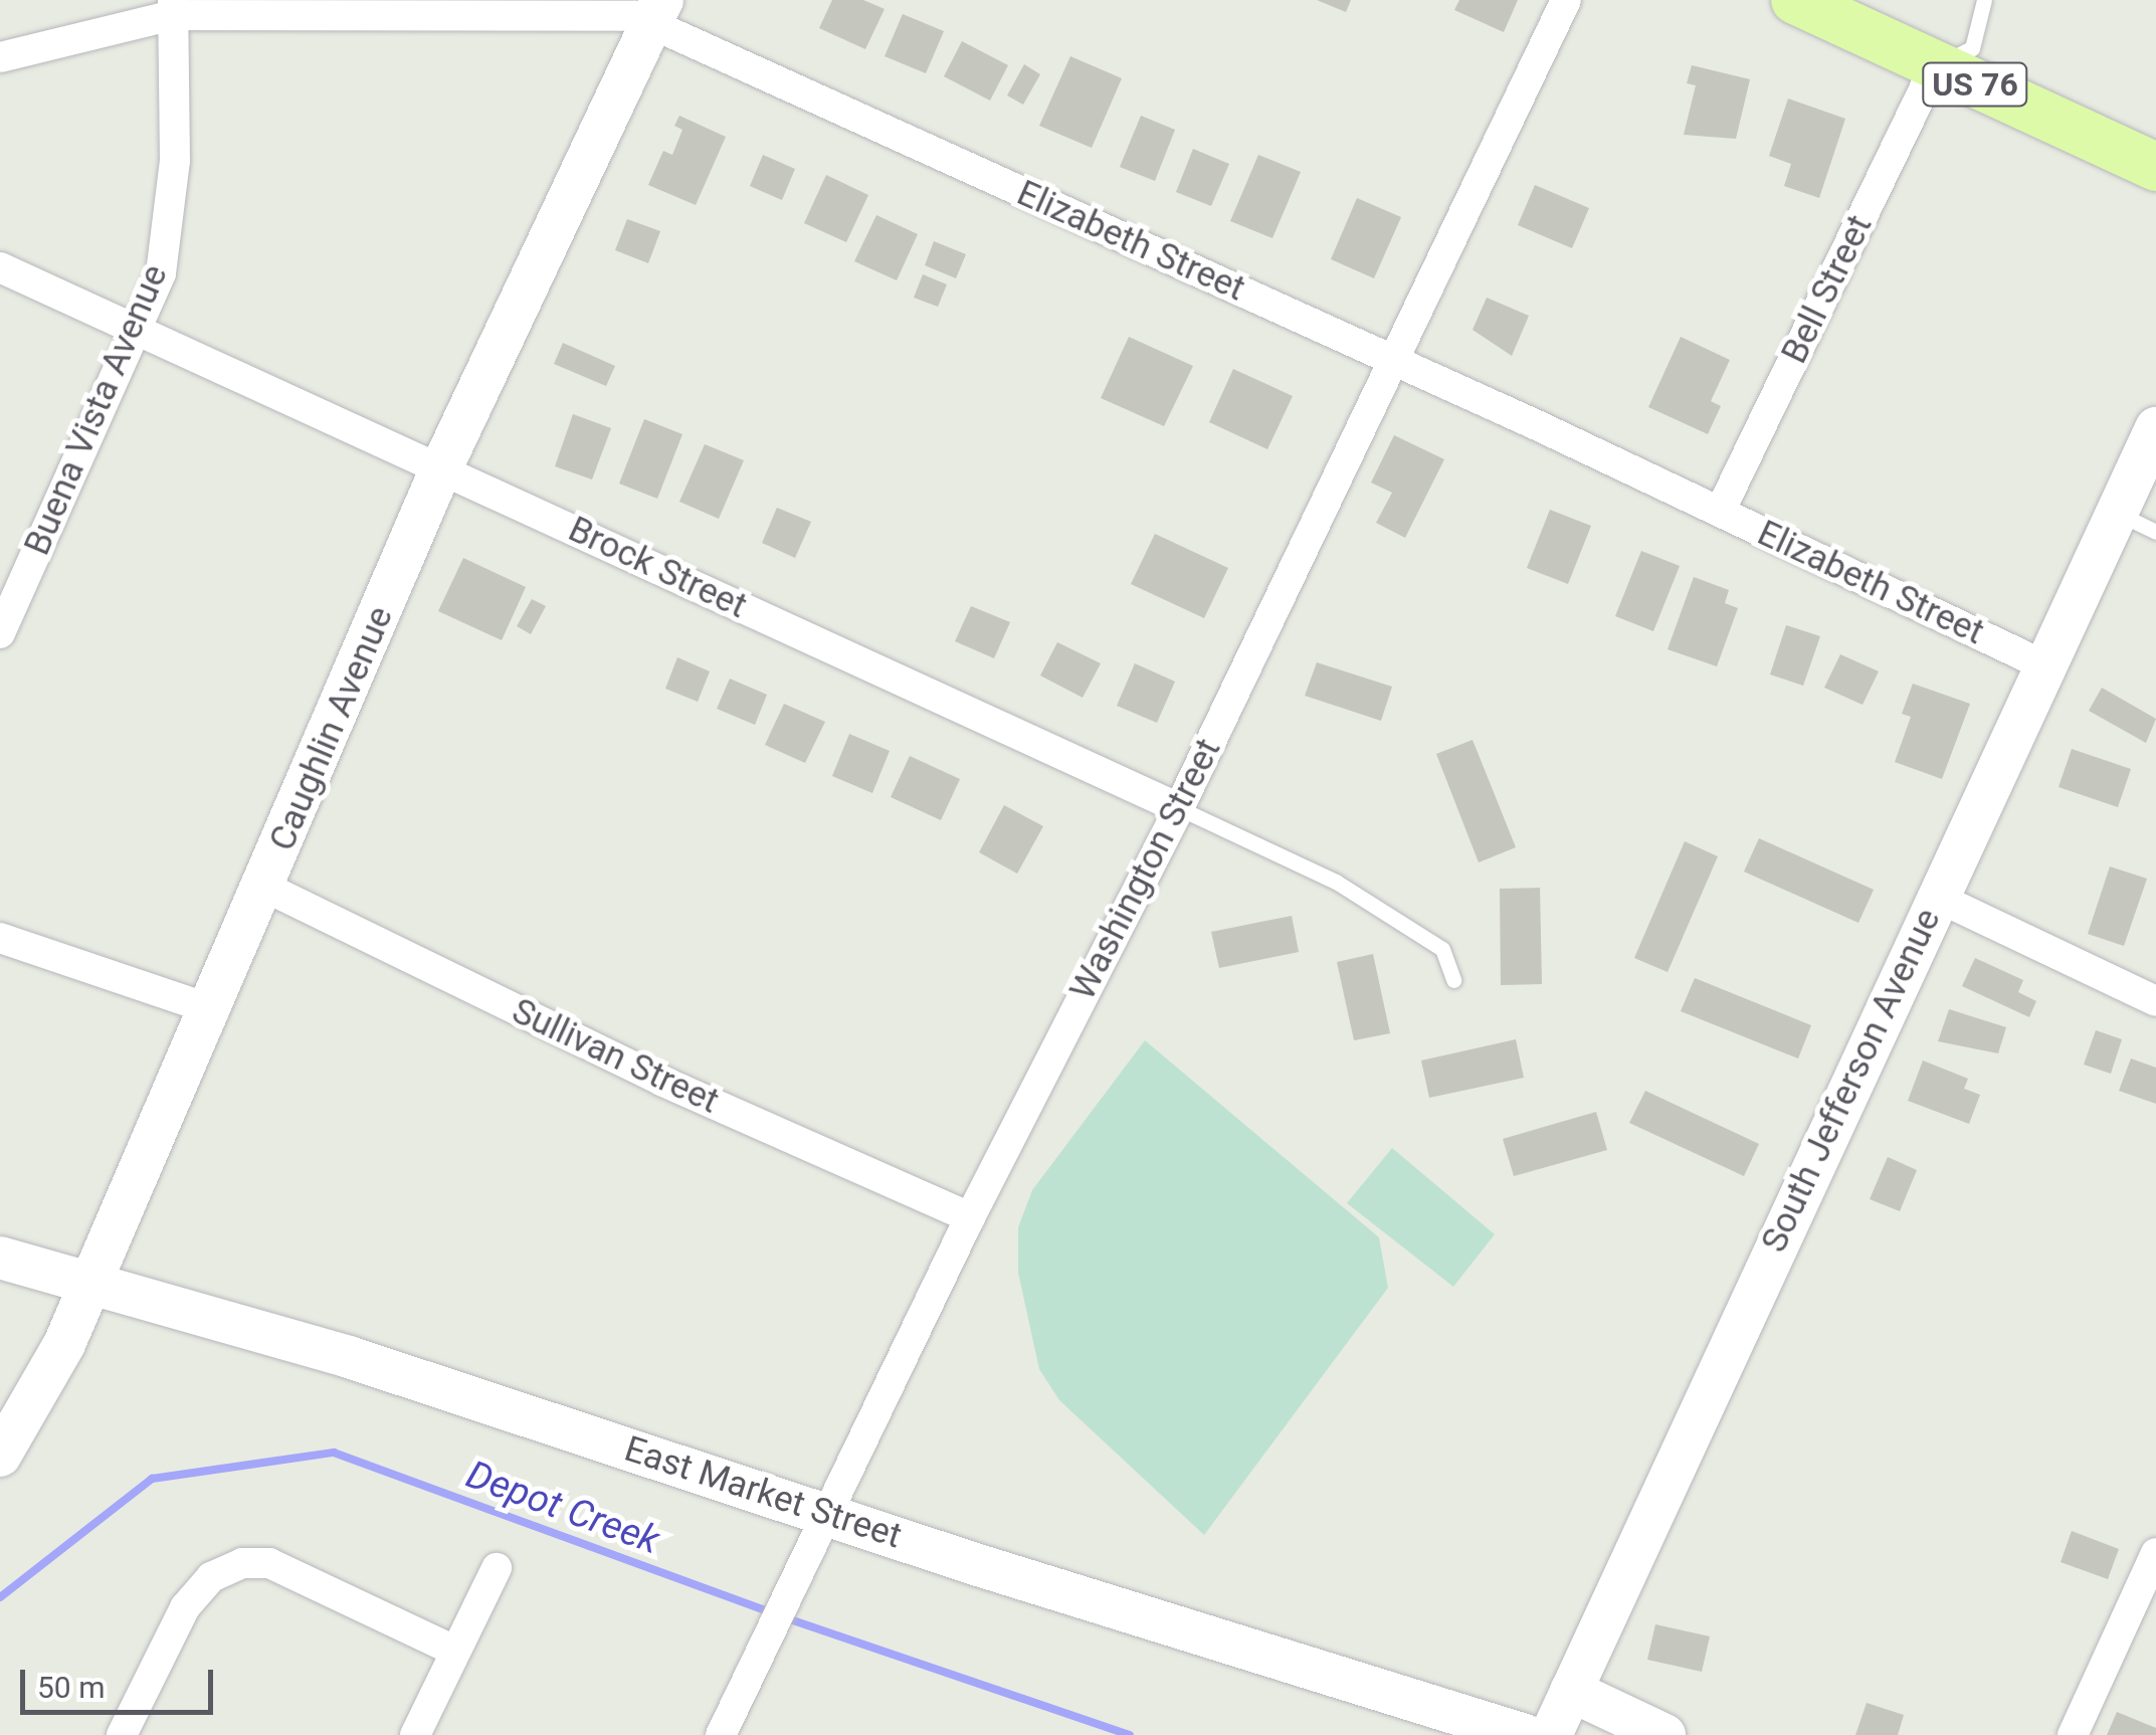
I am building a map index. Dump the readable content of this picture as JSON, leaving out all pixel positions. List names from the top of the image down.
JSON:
{
  "streets": {
    "main road": ["US 76"],
    "street": [
      "Elizabeth Street",
      "Bell Street",
      "Buena Vista Avenue",
      "Brock Street",
      "Caughlin Avenue",
      "Washington Street",
      "Sullivan Street",
      "South Jefferson Avenue",
      "East Market Street"
    ]
  },
  "crossings": [
    ["US 76", "Bell Street"],
    ["Elizabeth Street", "Bell Street"],
    ["Elizabeth Street", "Buena Vista Avenue"],
    ["Elizabeth Street", "Caughlin Avenue"],
    ["Elizabeth Street", "Washington Street"],
    ["Elizabeth Street", "South Jefferson Avenue"],
    ["Buena Vista Avenue", "Brock Street"],
    ["Brock Street", "Caughlin Avenue"],
    ["Brock Street", "Washington Street"],
    ["Caughlin Avenue", "Sullivan Street"],
    ["Caughlin Avenue", "East Market Street"],
    ["Washington Street", "Sullivan Street"],
    ["Washington Street", "East Market Street"]
  ],
  "water": ["Depot Creek"],
  "scale_bar": "50 m"
}
